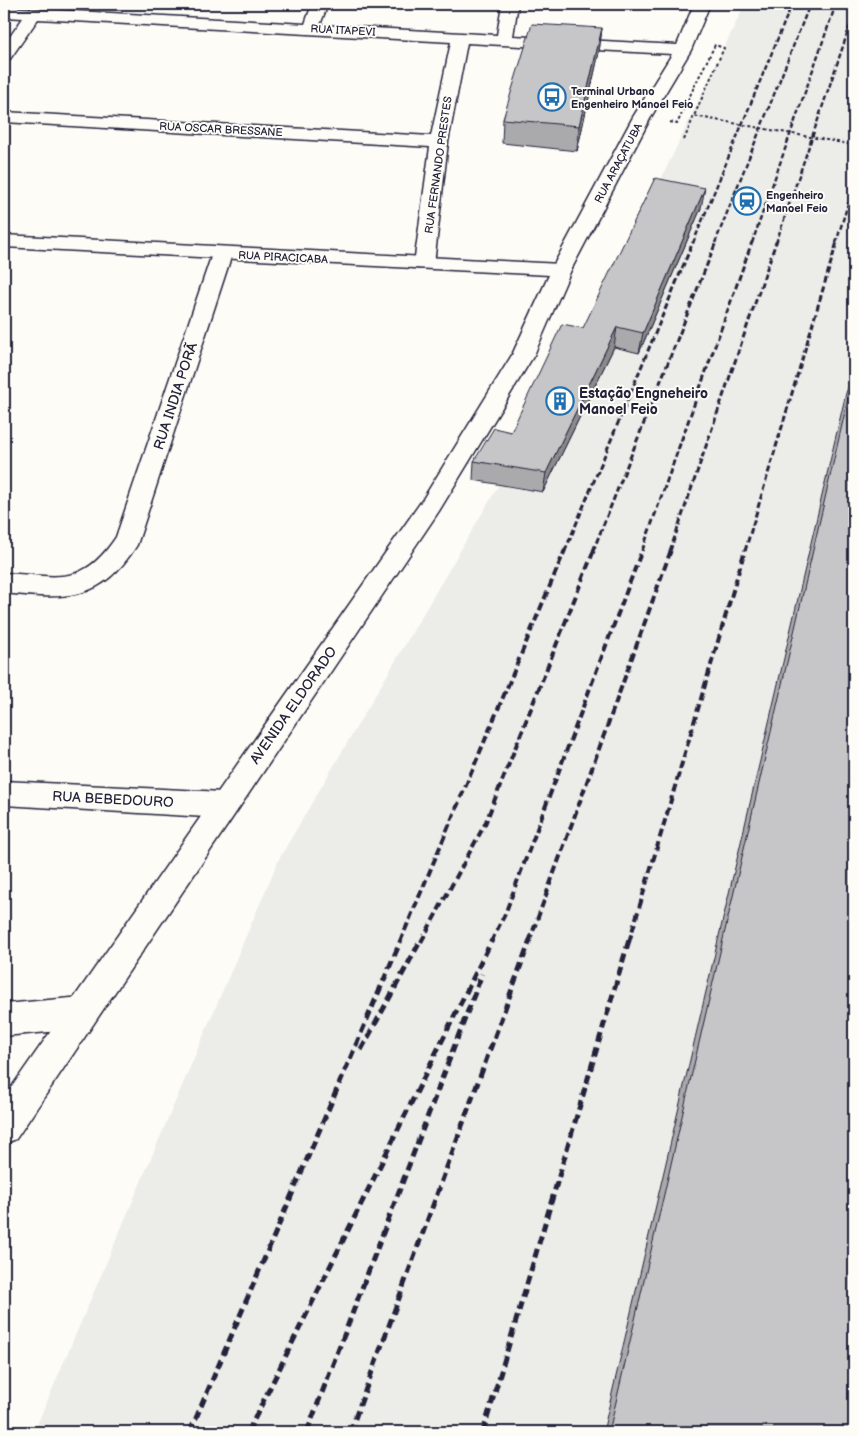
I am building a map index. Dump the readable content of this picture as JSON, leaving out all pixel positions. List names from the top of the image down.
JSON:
{
  "streets": {
    "street": [
      "RUA ITAPEVI",
      "RUA OSCAR BRESSANE",
      "RUA ARAÇATUBA",
      "RUA FERNANDO PRESTES",
      "RUA PIRACICABA",
      "RUA INDIA PORÃ",
      "AVENIDA ELDORADO",
      "RUA BEBEDOURO"
    ]
  },
  "crossings": [
    ["RUA ITAPEVI", "RUA ARAÇATUBA"],
    ["RUA ITAPEVI", "RUA FERNANDO PRESTES"],
    ["RUA OSCAR BRESSANE", "RUA FERNANDO PRESTES"],
    ["RUA ARAÇATUBA", "RUA PIRACICABA"],
    ["RUA ARAÇATUBA", "AVENIDA ELDORADO"],
    ["RUA FERNANDO PRESTES", "RUA PIRACICABA"],
    ["RUA PIRACICABA", "RUA INDIA PORÃ"],
    ["RUA PIRACICABA", "AVENIDA ELDORADO"],
    ["AVENIDA ELDORADO", "RUA BEBEDOURO"]
  ],
  "places": {
    "bus stop": ["Terminal Urbano Engenheiro Manoel Feio"],
    "station": ["Engenheiro Manoel Feio"],
    "building": ["Estação Engneheiro Manoel Feio"]
  }
}
